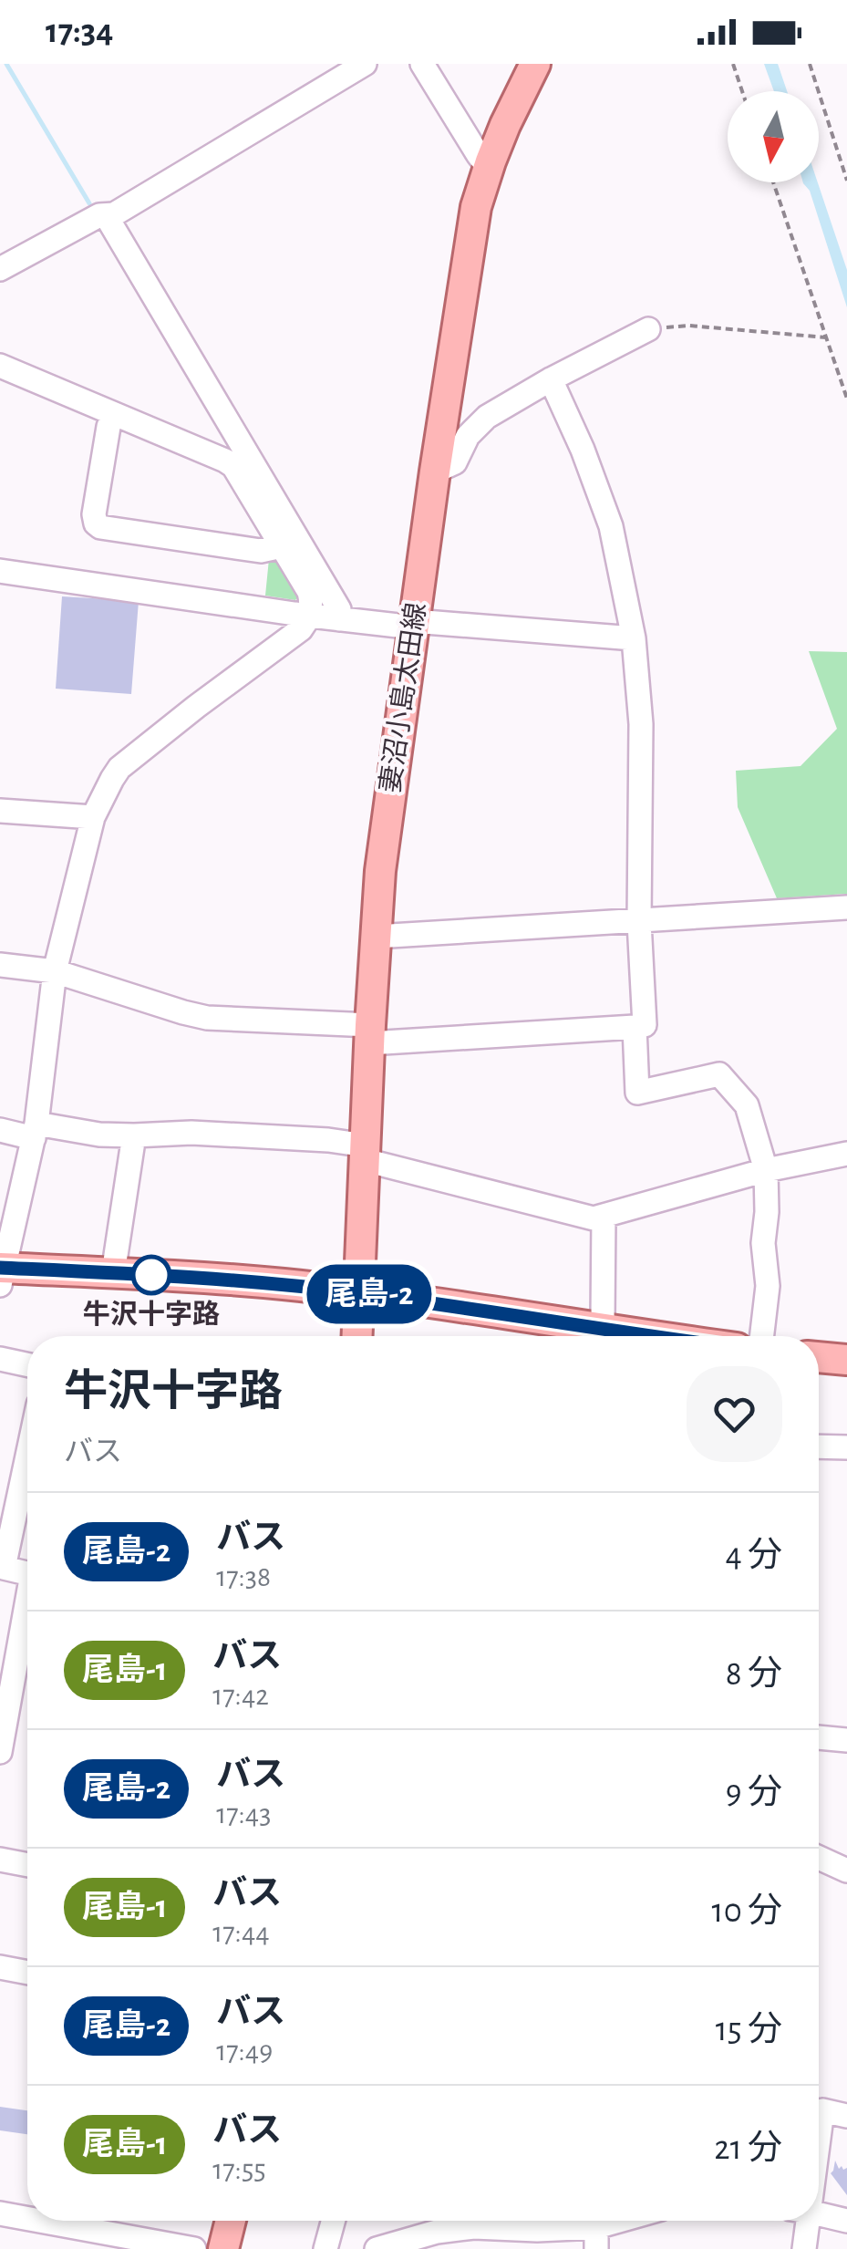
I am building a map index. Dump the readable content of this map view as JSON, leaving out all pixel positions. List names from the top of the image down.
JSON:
{
  "streets": {
    "main road": ["妻沼小島太田線"]
  },
  "places": ["牛沢十字路"],
  "lines": ["bus line 尾島-2"],
  "north": "bottom",
  "page": {
    "status": "17:34",
    "on_map": "尾島-2",
    "heading": ["牛沢十字路", "バス"],
    "list": [
      {
        "mark": "尾島-2",
        "name": "バス",
        "note": "17:38",
        "value": "4 分"
      },
      {
        "mark": "尾島-1",
        "name": "バス",
        "note": "17:42",
        "value": "8 分"
      },
      {
        "mark": "尾島-2",
        "name": "バス",
        "note": "17:43",
        "value": "9 分"
      },
      {
        "mark": "尾島-1",
        "name": "バス",
        "note": "17:44",
        "value": "10 分"
      },
      {
        "mark": "尾島-2",
        "name": "バス",
        "note": "17:49",
        "value": "15 分"
      },
      {
        "mark": "尾島-1",
        "name": "バス",
        "note": "17:55",
        "value": "21 分"
      }
    ]
  }
}
